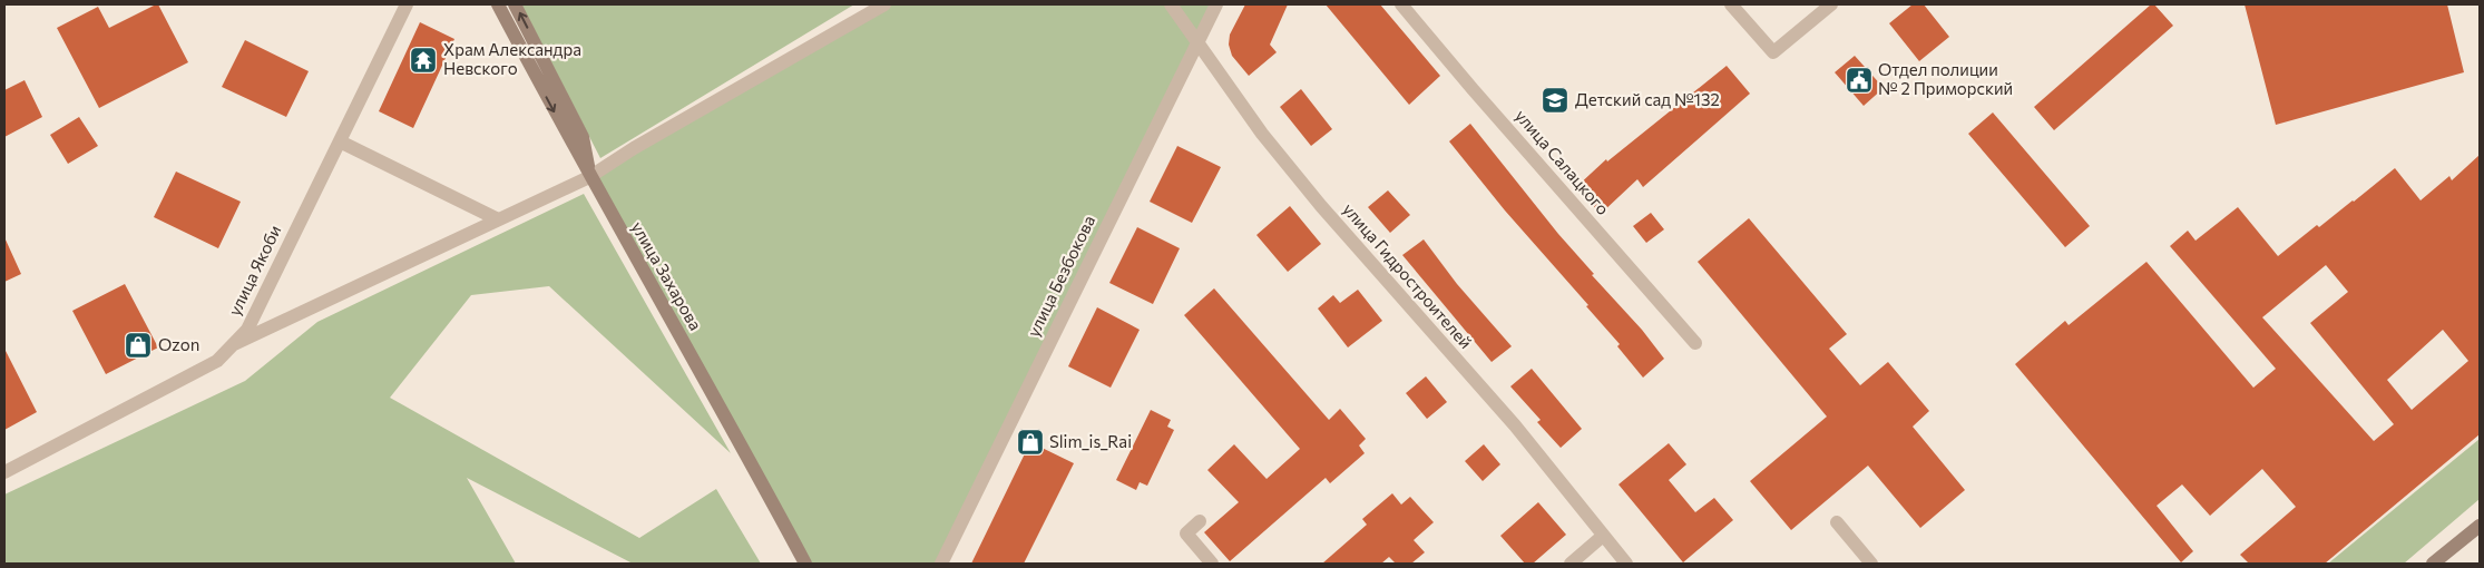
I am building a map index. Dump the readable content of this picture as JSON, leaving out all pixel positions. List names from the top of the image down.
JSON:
{
  "streets": {
    "main road": ["улица Захарова"],
    "street": [
      "улица Салацкого",
      "улица Якоби",
      "улица Безбокова",
      "улица Гидростроителей"
    ]
  },
  "crossings": [
    ["улица Безбокова", "улица Гидростроителей"]
  ],
  "places": {
    "temple": ["Храм Александра Невского"],
    "public building": ["Отдел полиции № 2 Приморский"],
    "school or university": ["Детский сад №132"],
    "shop": ["Ozon", "Slim_is_Rai"]
  }
}
